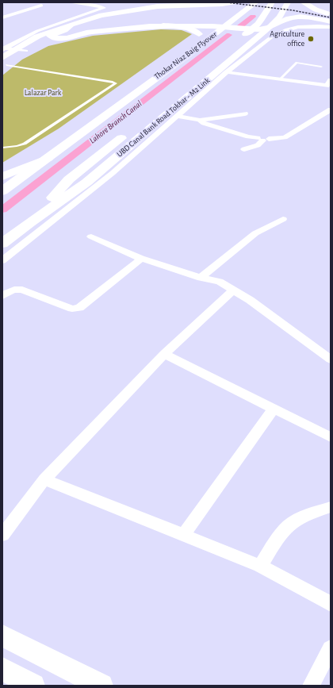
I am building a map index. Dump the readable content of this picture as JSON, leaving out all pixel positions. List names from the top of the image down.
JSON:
{
  "streets": {
    "main road": ["Thokar Niaz Baig Flyover", "UBD Canal Bank Road Tokhar - M2 Link"]
  },
  "water": ["Lahore Branch Canal"],
  "parks": ["Lalazar Park"],
  "places": ["Agriculture office"]
}
